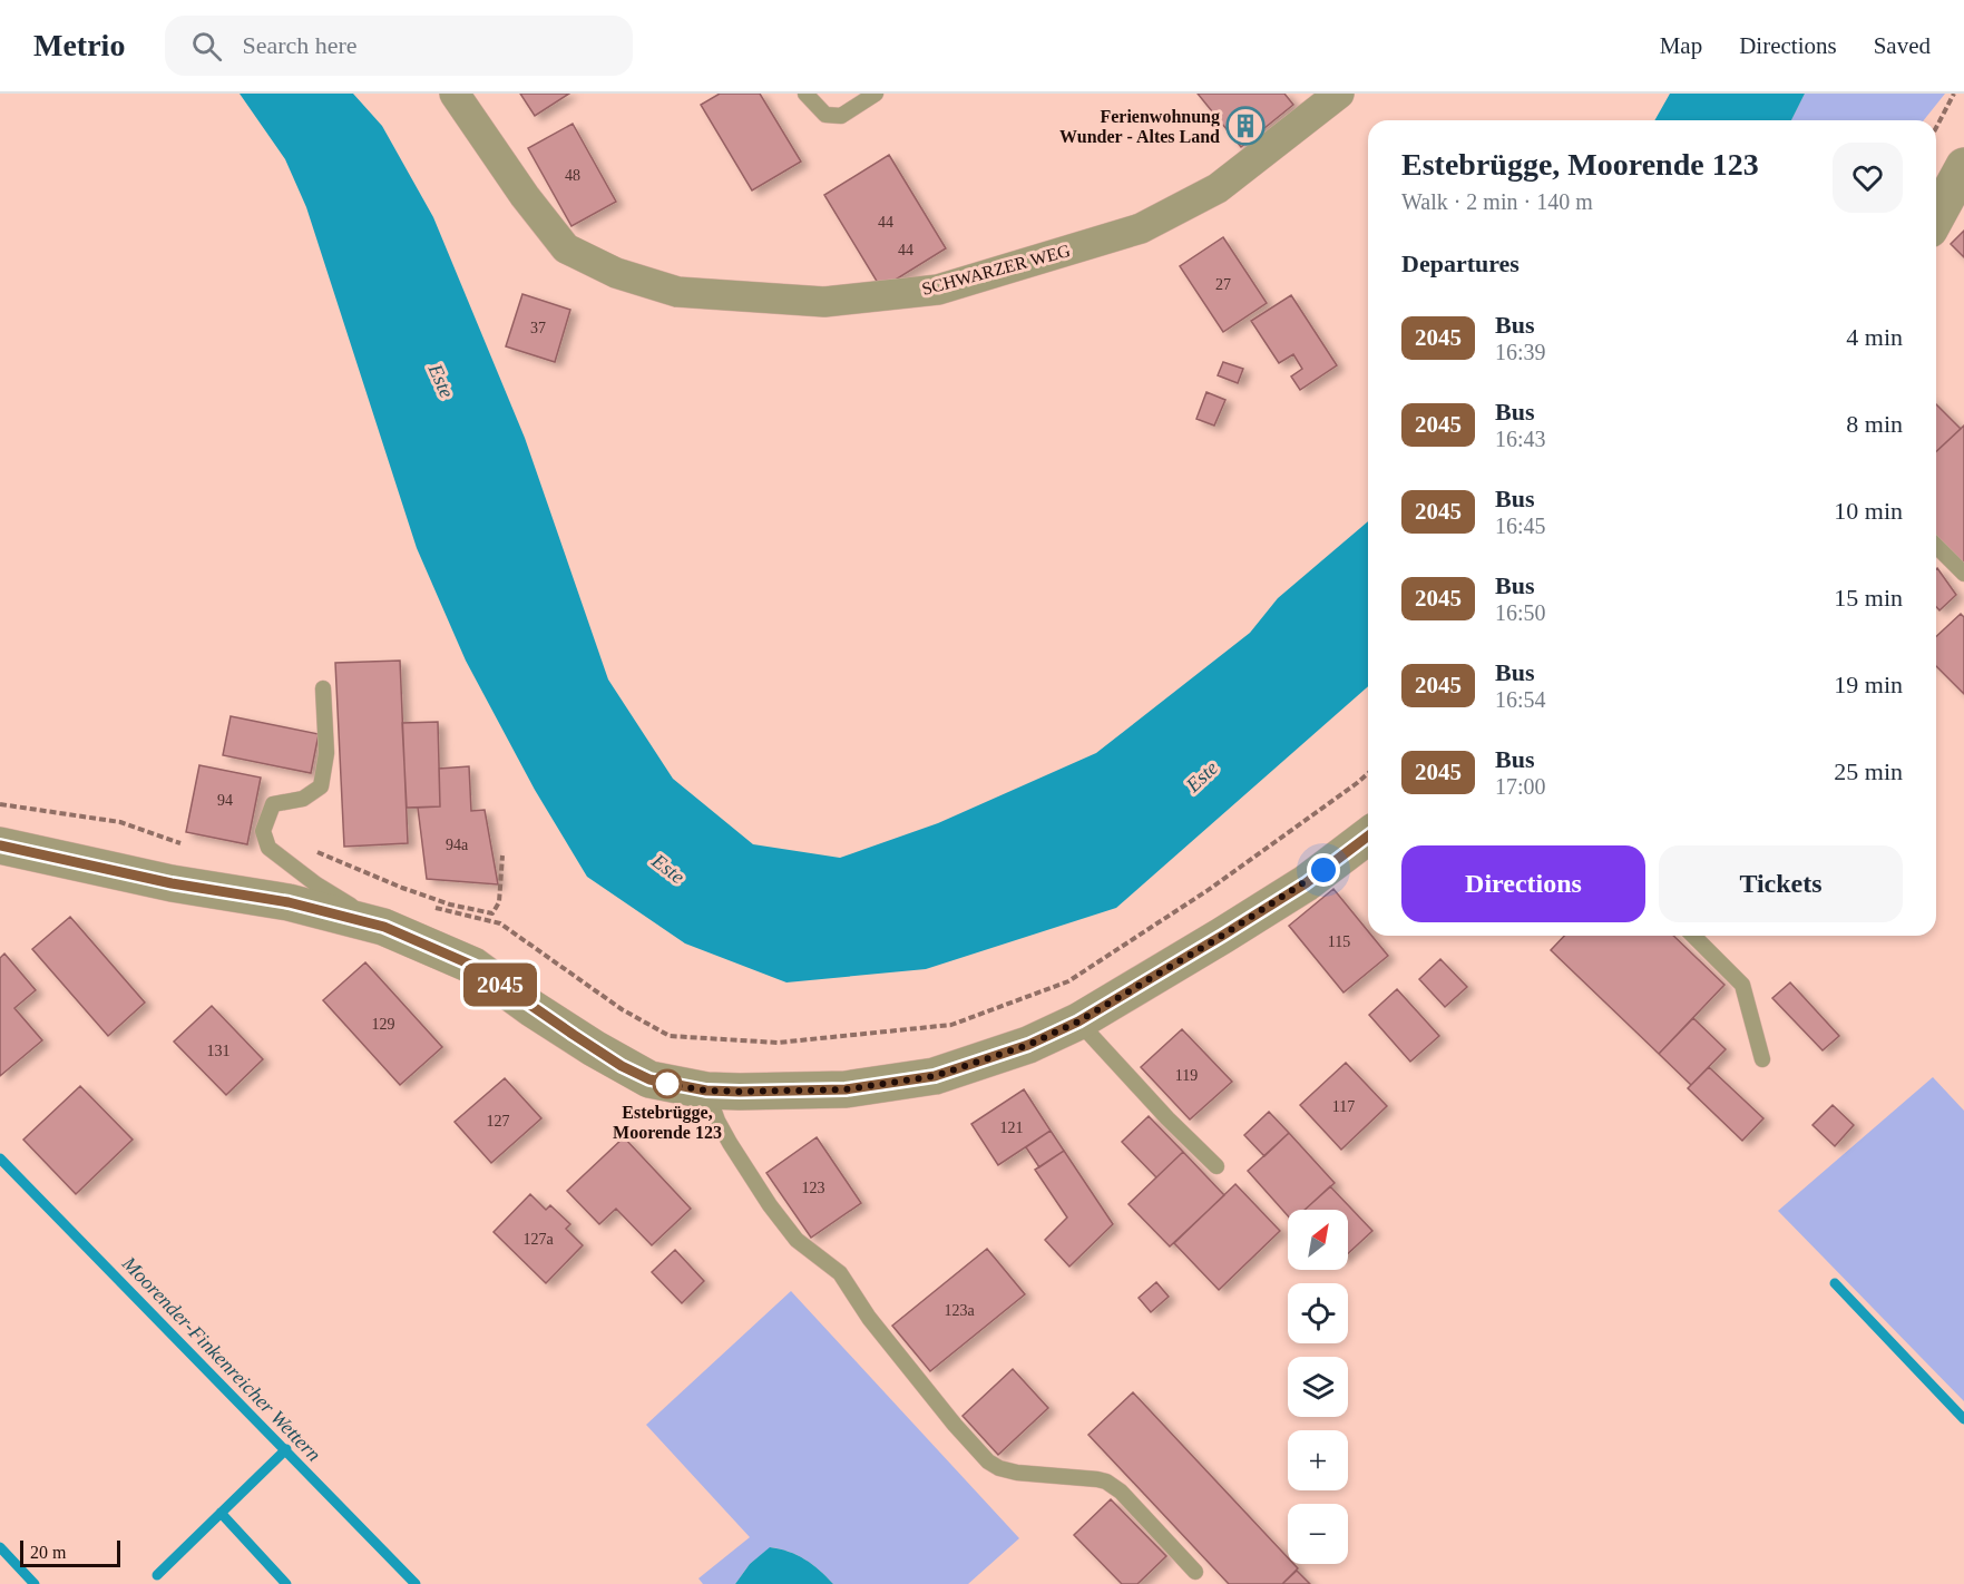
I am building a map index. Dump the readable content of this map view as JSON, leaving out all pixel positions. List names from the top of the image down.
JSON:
{
  "streets": {
    "street": ["SCHWARZER WEG"]
  },
  "water": ["Este", "Moorender-Finkenreicher Wettern"],
  "places": {
    "building": ["Ferienwohnung Wunder - Altes Land"],
    "other": ["Estebrügge, Moorende 123"]
  },
  "lines": ["bus line 2045"],
  "house_numbers": [
    "48",
    "44",
    "44",
    "27",
    "37",
    "94",
    "94a",
    "115",
    "129",
    "131",
    "119",
    "117",
    "127",
    "121",
    "123",
    "127a",
    "123a"
  ],
  "scale_bar": "20 m",
  "north": "top right",
  "page": {
    "header": "Metrio",
    "search": "Search here",
    "nav": ["Map", "Directions", "Saved"],
    "on_map": "2045",
    "heading": [
      ["Estebrügge, Moorende 123", "Walk · 2 min · 140 m"],
      "Departures"
    ],
    "list": [
      {
        "mark": "2045",
        "name": "Bus",
        "note": "16:39",
        "value": "4 min"
      },
      {
        "mark": "2045",
        "name": "Bus",
        "note": "16:43",
        "value": "8 min"
      },
      {
        "mark": "2045",
        "name": "Bus",
        "note": "16:45",
        "value": "10 min"
      },
      {
        "mark": "2045",
        "name": "Bus",
        "note": "16:50",
        "value": "15 min"
      },
      {
        "mark": "2045",
        "name": "Bus",
        "note": "16:54",
        "value": "19 min"
      },
      {
        "mark": "2045",
        "name": "Bus",
        "note": "17:00",
        "value": "25 min"
      }
    ],
    "buttons": ["Directions", "Tickets"],
    "map_buttons": ["+", "−"],
    "scale": "20 m"
  }
}
